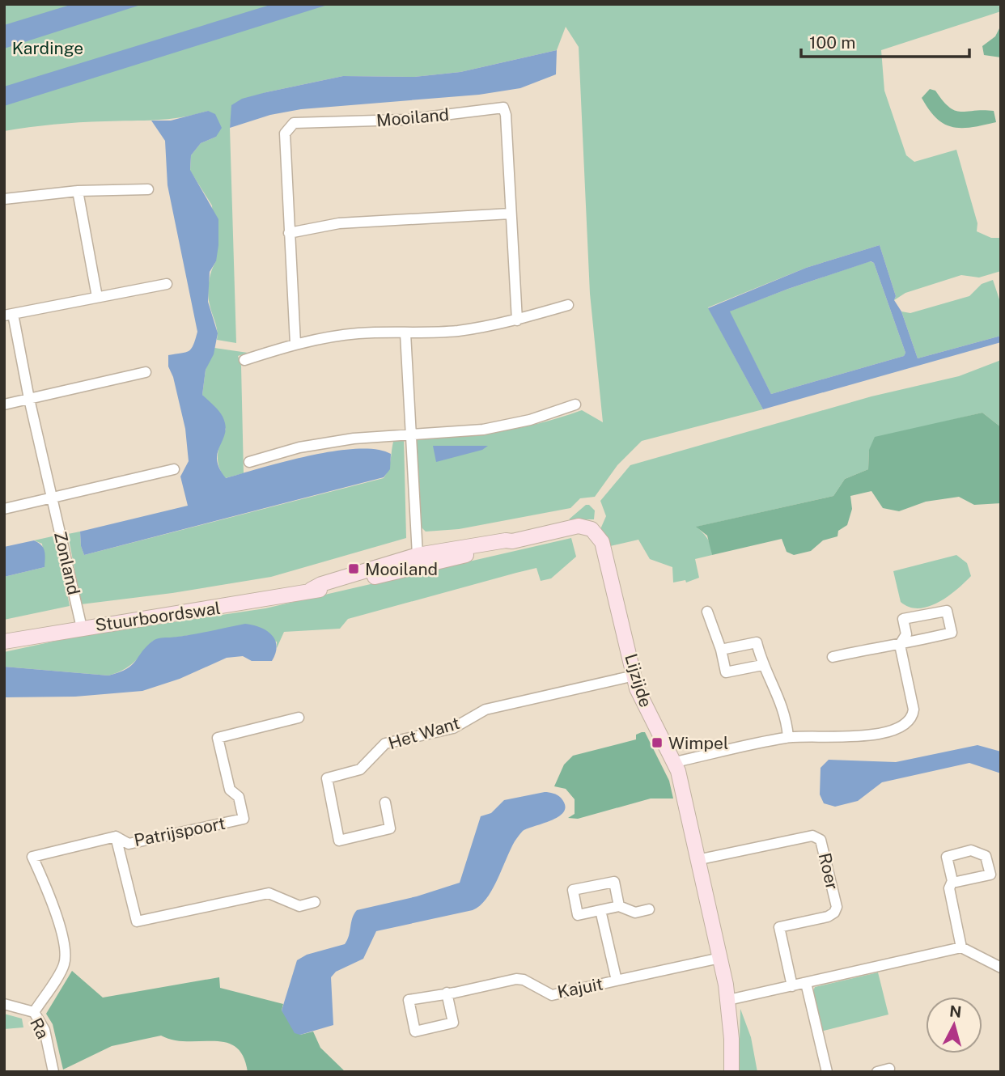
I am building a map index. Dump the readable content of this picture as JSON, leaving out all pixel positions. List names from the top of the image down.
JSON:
{
  "streets": {
    "street": [
      "Mooiland",
      "Zonland",
      "Stuurboordswal",
      "Lijzijde",
      "Het Want",
      "Patrijspoort",
      "Roer",
      "Kajuit",
      "Ra"
    ]
  },
  "crossings": [
    ["Zonland", "Stuurboordswal"],
    ["Stuurboordswal", "Lijzijde"],
    ["Lijzijde", "Het Want"],
    ["Lijzijde", "Roer"],
    ["Lijzijde", "Kajuit"],
    ["Patrijspoort", "Ra"]
  ],
  "parks": ["Kardinge"],
  "places": {
    "transit": ["Mooiland", "Wimpel"]
  },
  "scale_bar": "100 m",
  "north": "top"
}
